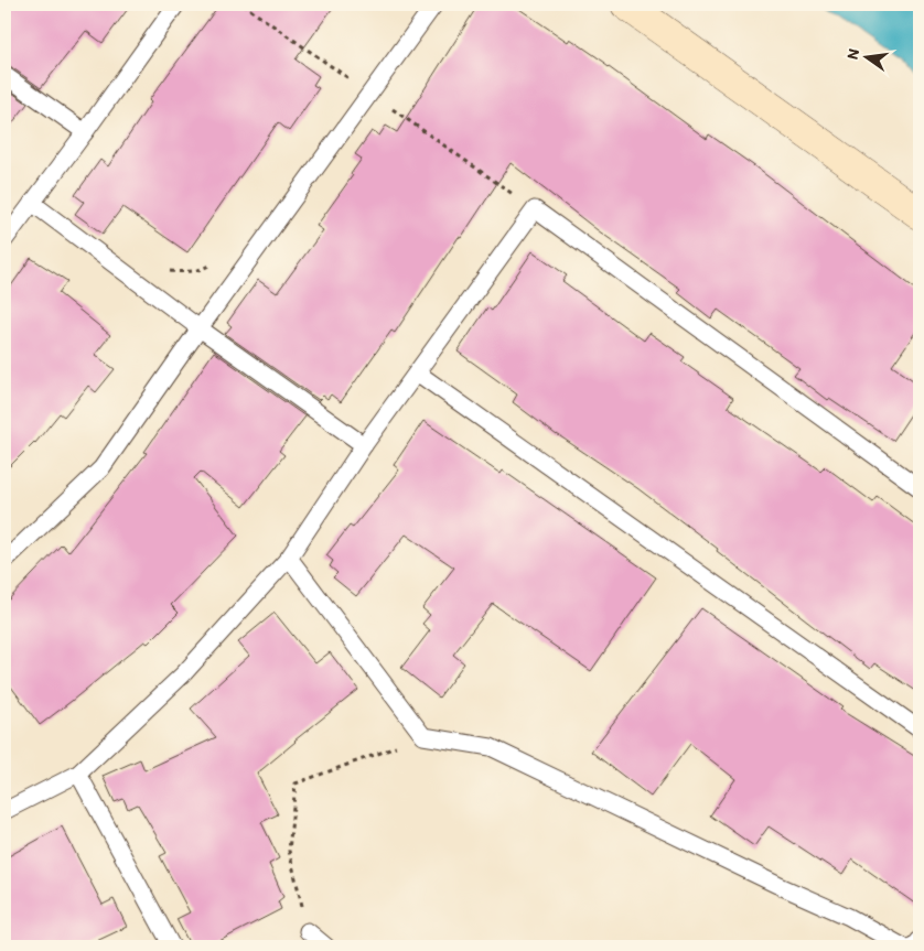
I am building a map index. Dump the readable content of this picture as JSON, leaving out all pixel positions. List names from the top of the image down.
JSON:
{
  "north": "left"
}
